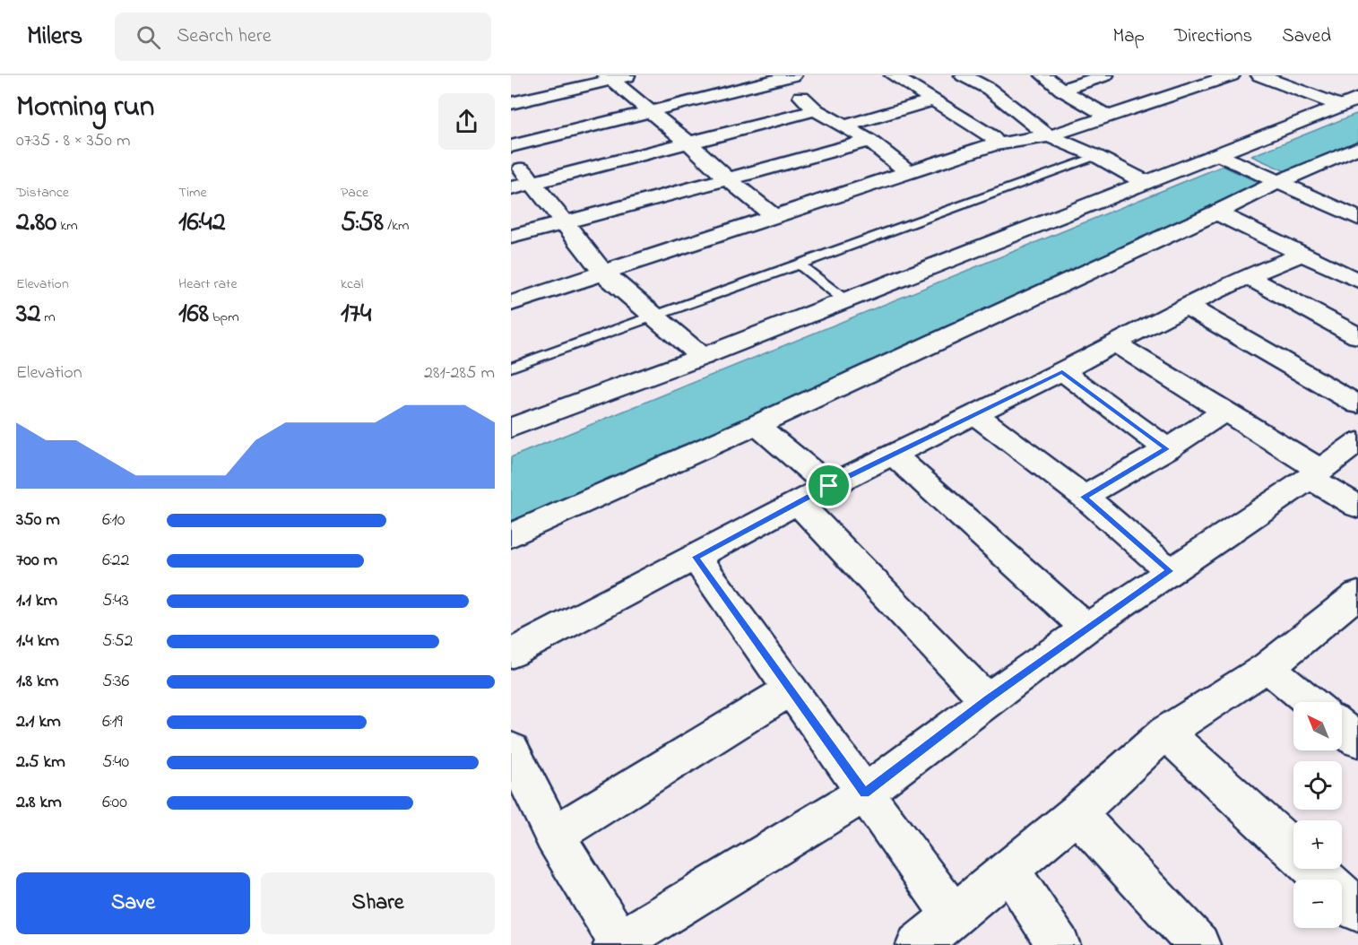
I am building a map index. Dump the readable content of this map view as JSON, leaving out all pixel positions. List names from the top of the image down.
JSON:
{
  "north": "top left",
  "page": {
    "header": "Milers",
    "search": "Search here",
    "nav": ["Map", "Directions", "Saved"],
    "heading": ["Morning run", "07:35 · 8 × 350 m"],
    "stats": [
      ["Distance", "2.80 km"],
      ["Time", "16:42"],
      ["Pace", "5:58 /km"],
      ["Elevation", "32 m"],
      ["Heart rate", "168 bpm"],
      ["kcal", "174"]
    ],
    "chart": ["Elevation", "281–285 m"],
    "list": [
      {
        "name": "350 m",
        "note": "6:10"
      },
      {
        "name": "700 m",
        "note": "6:22"
      },
      {
        "name": "1.1 km",
        "note": "5:43"
      },
      {
        "name": "1.4 km",
        "note": "5:52"
      },
      {
        "name": "1.8 km",
        "note": "5:36"
      },
      {
        "name": "2.1 km",
        "note": "6:19"
      },
      {
        "name": "2.5 km",
        "note": "5:40"
      },
      {
        "name": "2.8 km",
        "note": "6:00"
      }
    ],
    "map_buttons": ["+", "−"],
    "buttons": ["Save", "Share"]
  }
}
